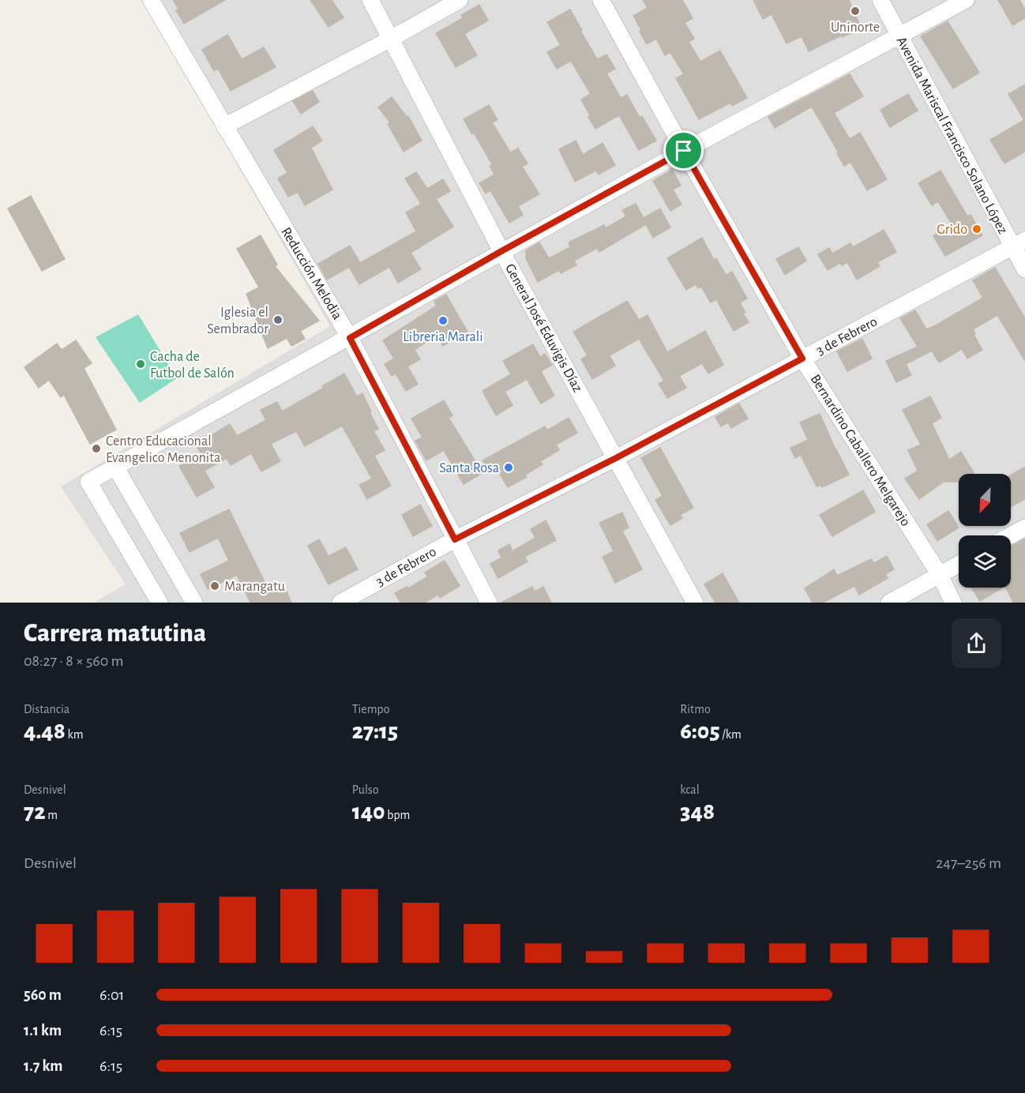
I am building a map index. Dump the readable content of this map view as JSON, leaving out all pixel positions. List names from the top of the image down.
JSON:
{
  "streets": {
    "street": [
      "Avenida Mariscal Francisco Solano López",
      "Reducción Melodia",
      "General José Eduvigis Díaz",
      "3 de Febrero",
      "Bernardino Caballero Melgarejo"
    ]
  },
  "crossings": [
    ["Avenida Mariscal Francisco Solano López", "3 de Febrero"],
    ["Reducción Melodia", "3 de Febrero"],
    ["General José Eduvigis Díaz", "3 de Febrero"],
    ["3 de Febrero", "Bernardino Caballero Melgarejo"]
  ],
  "places": [
    "Uninorte",
    "Grido",
    "Iglesia el Sembrador",
    "Libreria Marali",
    "Cacha de Futbol de Salón",
    "Centro Educacional Evangelico Menonita",
    "Santa Rosa",
    "Marangatu"
  ],
  "north": "bottom left",
  "page": {
    "heading": ["Carrera matutina", "08:27 · 8 × 560 m"],
    "stats": [
      ["Distancia", "4.48 km"],
      ["Tiempo", "27:15"],
      ["Ritmo", "6:05 /km"],
      ["Desnivel", "72 m"],
      ["Pulso", "140 bpm"],
      ["kcal", "348"]
    ],
    "chart": ["Desnivel", "247–256 m"],
    "list": [
      {
        "name": "560 m",
        "note": "6:01"
      },
      {
        "name": "1.1 km",
        "note": "6:15"
      },
      {
        "name": "1.7 km",
        "note": "6:15"
      }
    ]
  }
}
